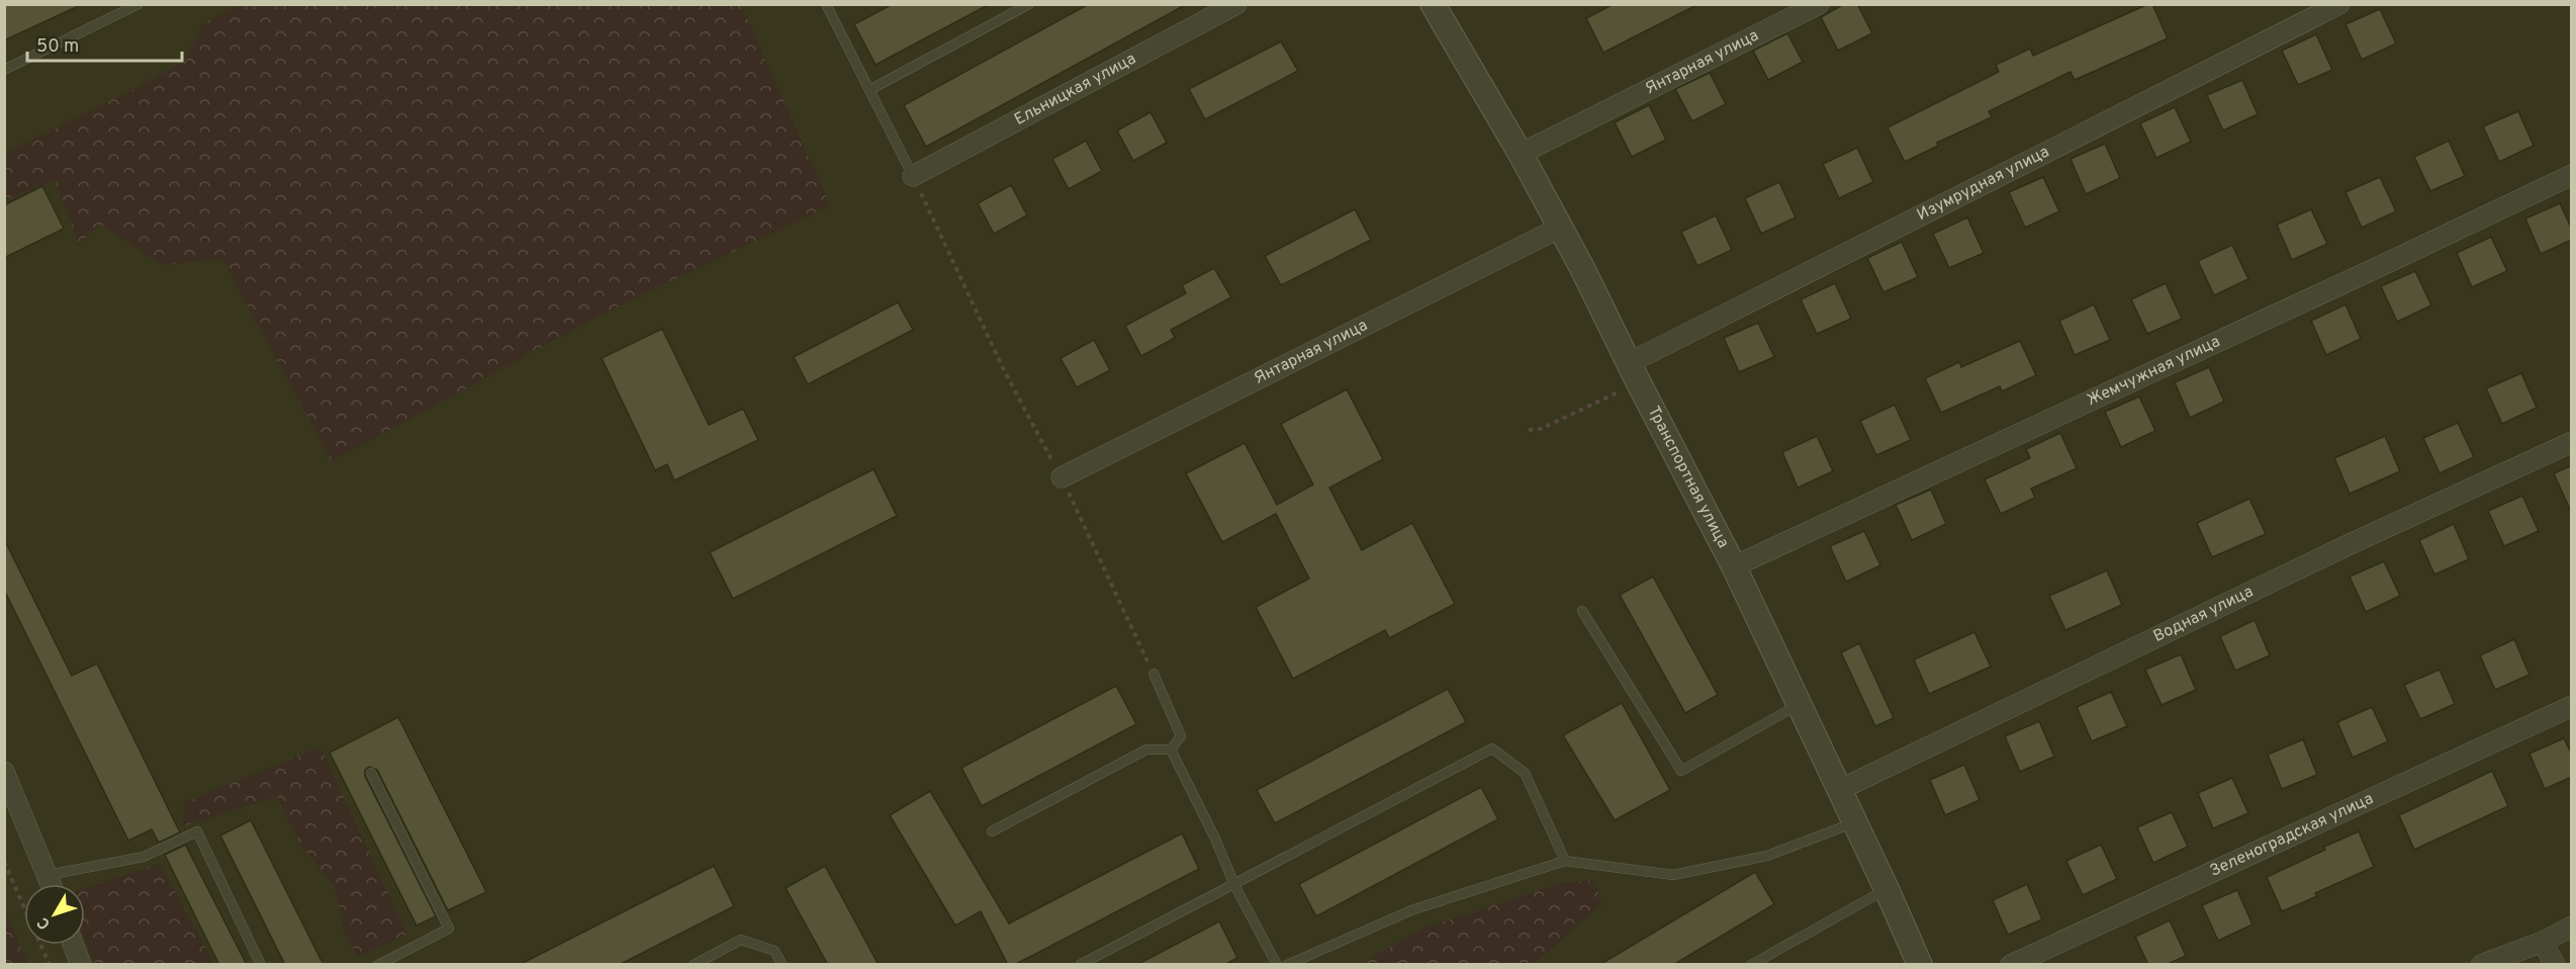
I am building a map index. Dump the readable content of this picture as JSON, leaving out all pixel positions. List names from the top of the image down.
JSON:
{
  "streets": {
    "street": [
      "Янтарная улица",
      "Ельницкая улица",
      "Изумрудная улица",
      "Жемчужная улица",
      "Транспортная улица",
      "Водная улица",
      "Зеленоградская улица"
    ]
  },
  "crossings": [
    ["Янтарная улица", "Транспортная улица"],
    ["Изумрудная улица", "Транспортная улица"],
    ["Жемчужная улица", "Транспортная улица"],
    ["Транспортная улица", "Водная улица"]
  ],
  "scale_bar": "50 m",
  "north": "bottom left"
}
